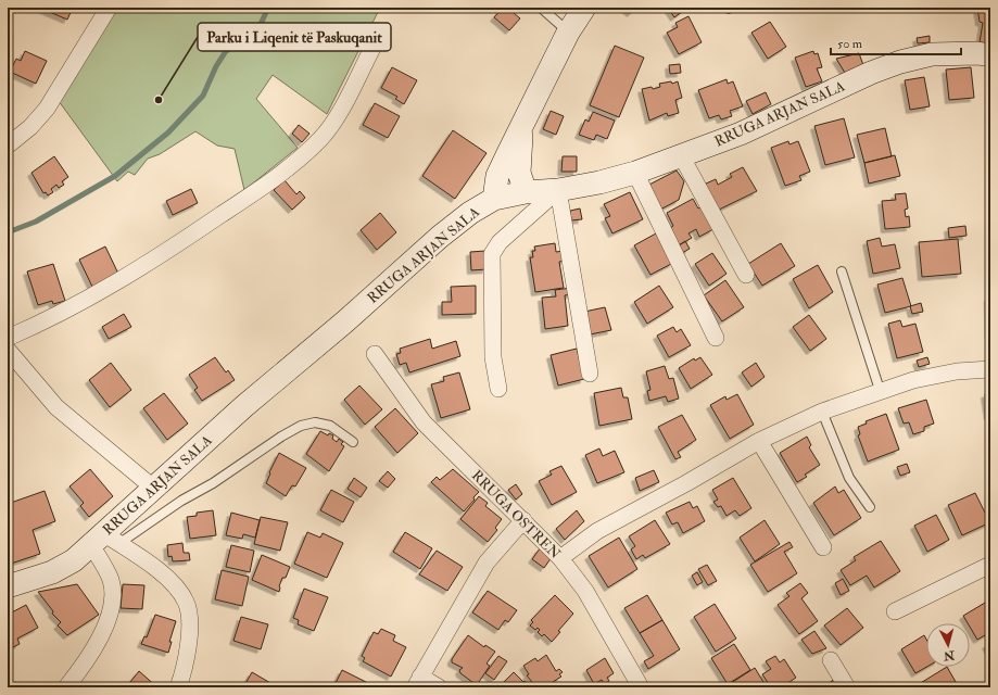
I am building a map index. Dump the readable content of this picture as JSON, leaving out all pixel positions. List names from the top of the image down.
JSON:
{
  "streets": {
    "street": ["RRUGA ARJAN SALA", "RRUGA OSTREN"]
  },
  "places": ["Parku i Liqenit të Paskuqanit"],
  "scale_bar": "50 m",
  "north": "bottom"
}
